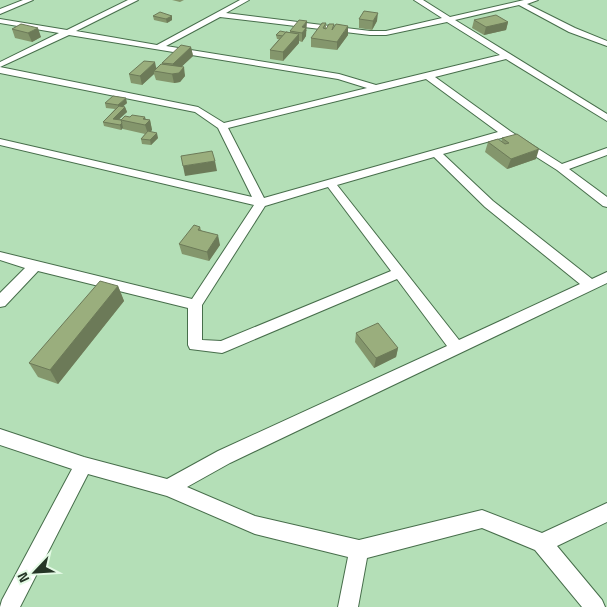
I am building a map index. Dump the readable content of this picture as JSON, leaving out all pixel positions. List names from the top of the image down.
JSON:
{
  "north": "bottom left"
}
